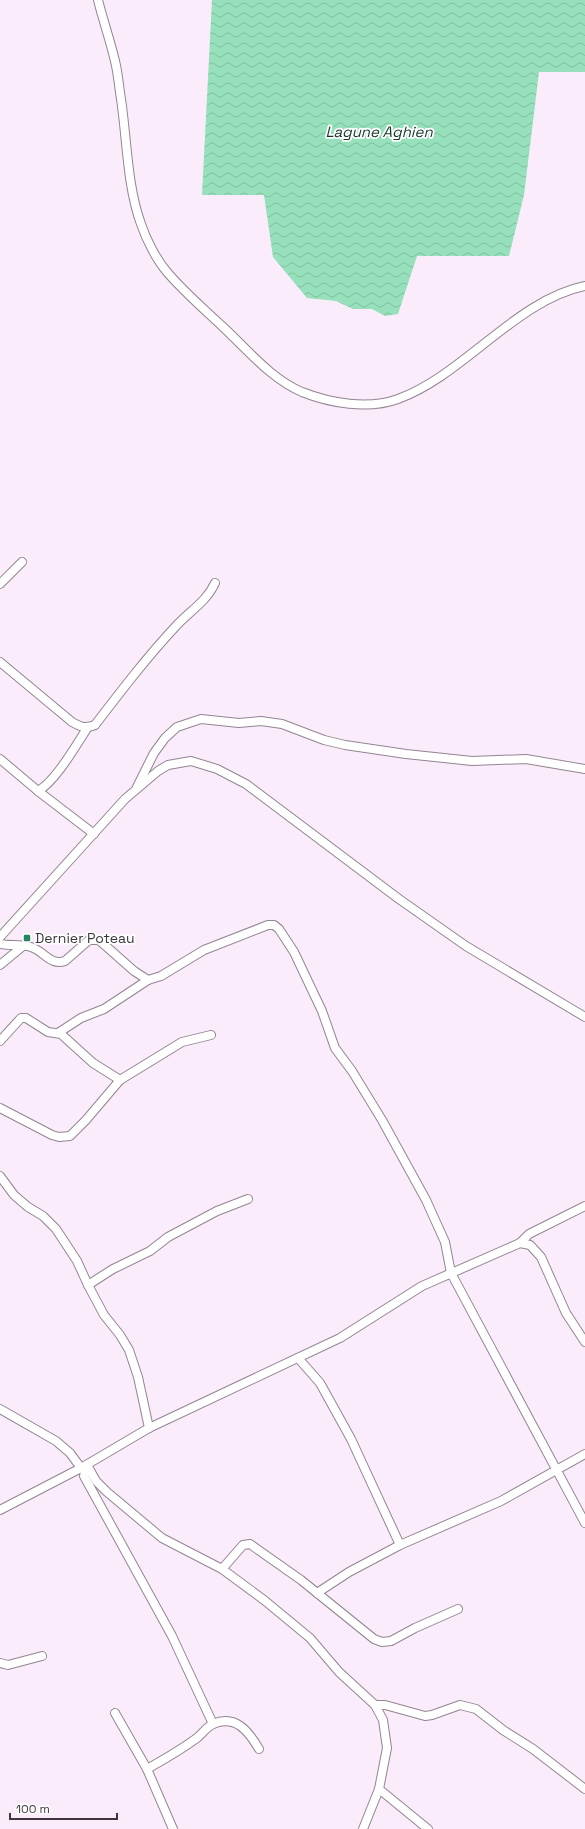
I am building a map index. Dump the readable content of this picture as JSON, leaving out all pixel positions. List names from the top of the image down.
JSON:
{
  "water": ["Lagune Aghien"],
  "places": {
    "transit": ["Dernier Poteau"]
  },
  "scale_bar": "100 m"
}
